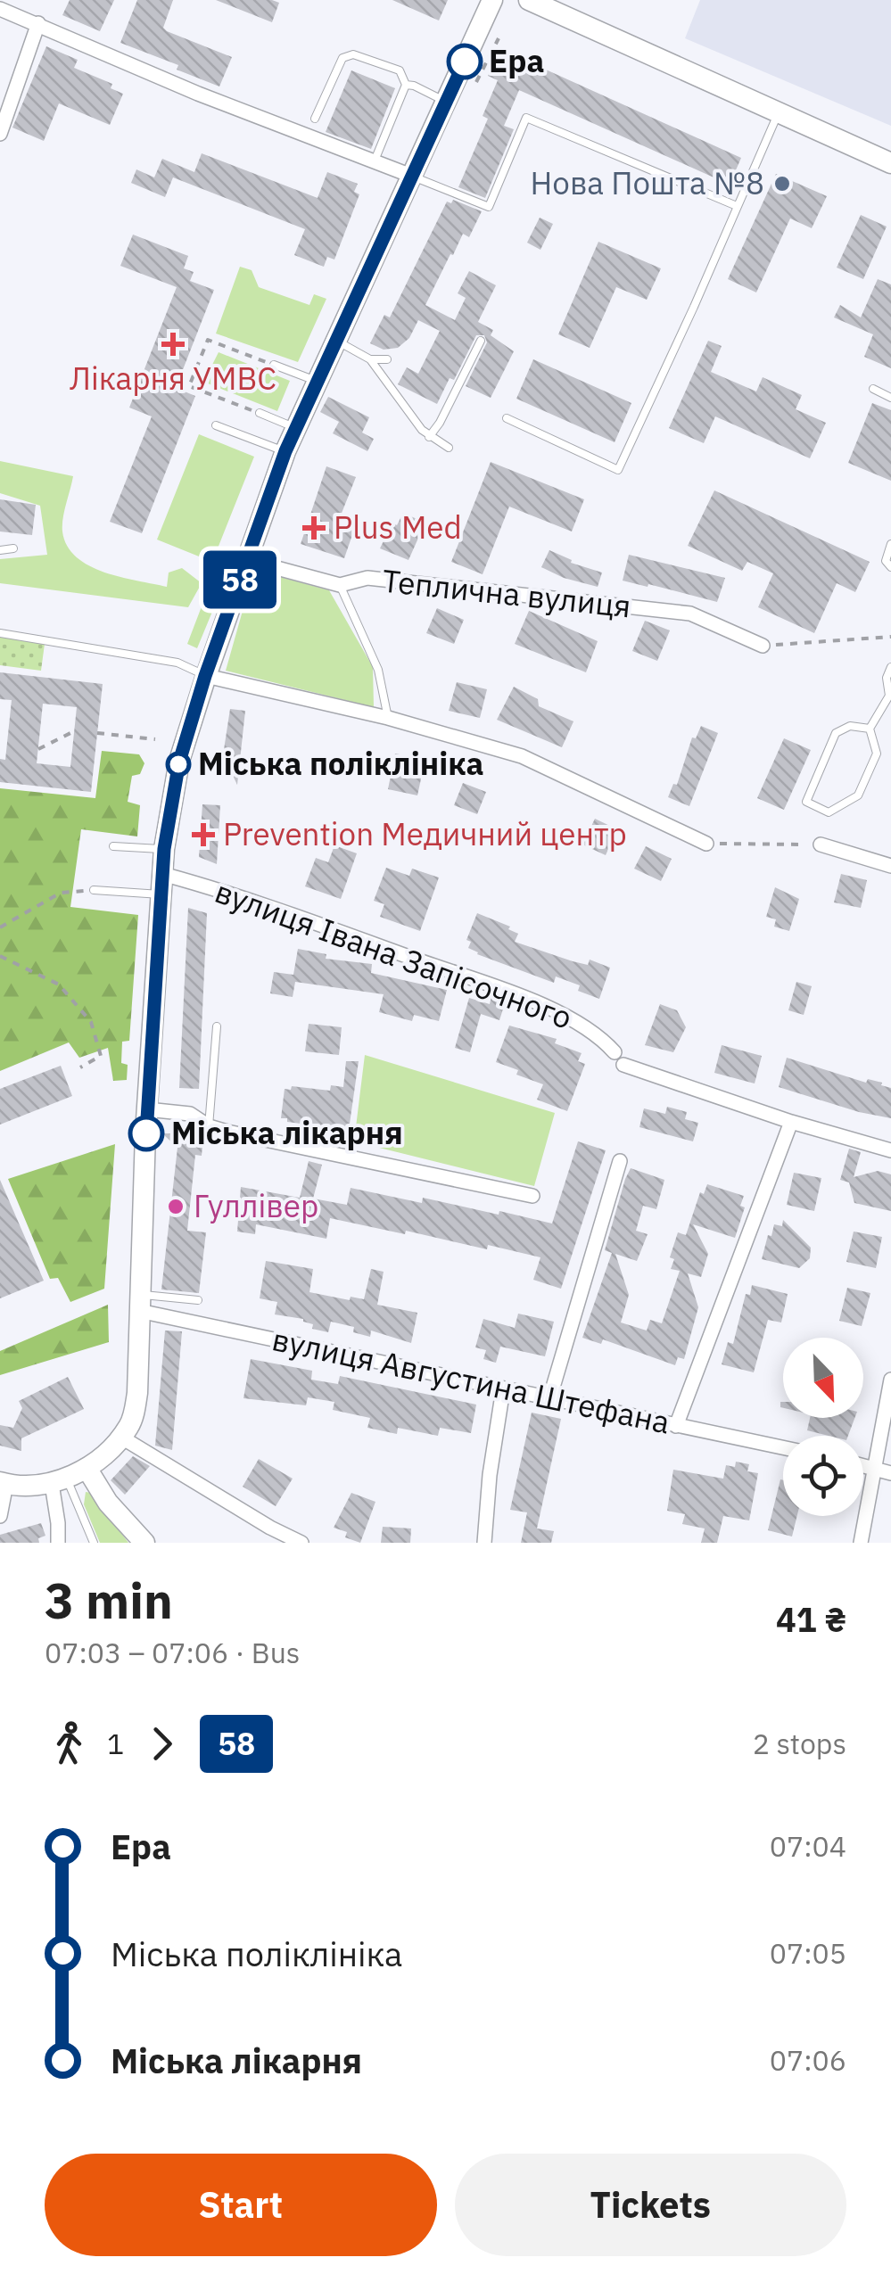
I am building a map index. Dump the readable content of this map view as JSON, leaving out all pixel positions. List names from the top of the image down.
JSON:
{
  "streets": {
    "street": ["Теплична вулиця", "вулиця Івана Запісочного", "вулиця Августина Штефана"]
  },
  "places": {
    "other": [
      "Ера",
      "Нова Пошта №8",
      "Міська поліклініка",
      "Міська лікарня",
      "Гуллівер"
    ],
    "health": ["Лікарня УМВС", "Plus Med", "Prevention Медичний центр"]
  },
  "lines": ["bus line 58"],
  "north": "bottom right",
  "page": {
    "on_map": "58",
    "heading": ["3 min", "07:03 – 07:06 · Bus", "41 ₴"],
    "legs": ["1", "58", "2 stops"],
    "list": [
      {
        "name": "Ера",
        "value": "07:04"
      },
      {
        "name": "Міська поліклініка",
        "value": "07:05"
      },
      {
        "name": "Міська лікарня",
        "value": "07:06"
      }
    ],
    "buttons": ["Start", "Tickets"]
  }
}
